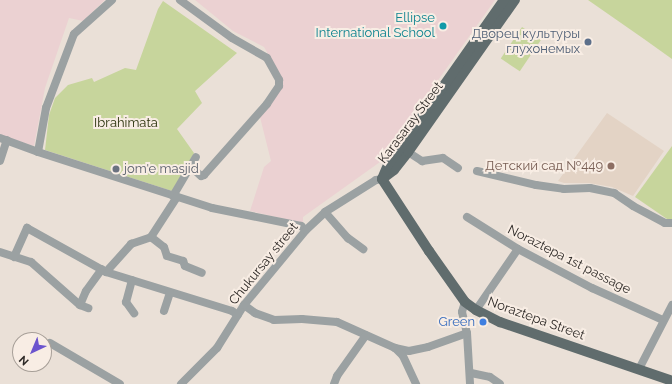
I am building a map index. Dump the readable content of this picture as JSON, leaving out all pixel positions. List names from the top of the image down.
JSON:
{
  "streets": {
    "main road": ["Karasaray Street", "Noraztepa Street"],
    "street": ["Noraztepa 1st passage", "Chukursay street"]
  },
  "crossings": [
    ["Karasaray Street", "Chukursay street"],
    ["Karasaray Street", "Noraztepa Street"],
    ["Chukursay street", "Noraztepa Street"]
  ],
  "parks": ["Ibrahimаta"],
  "places": [
    "Ellipse International School",
    "Дворец культуры глухонемых",
    "Детский сад №449",
    "jom'e masjid",
    "Green"
  ],
  "north": "bottom left"
}
